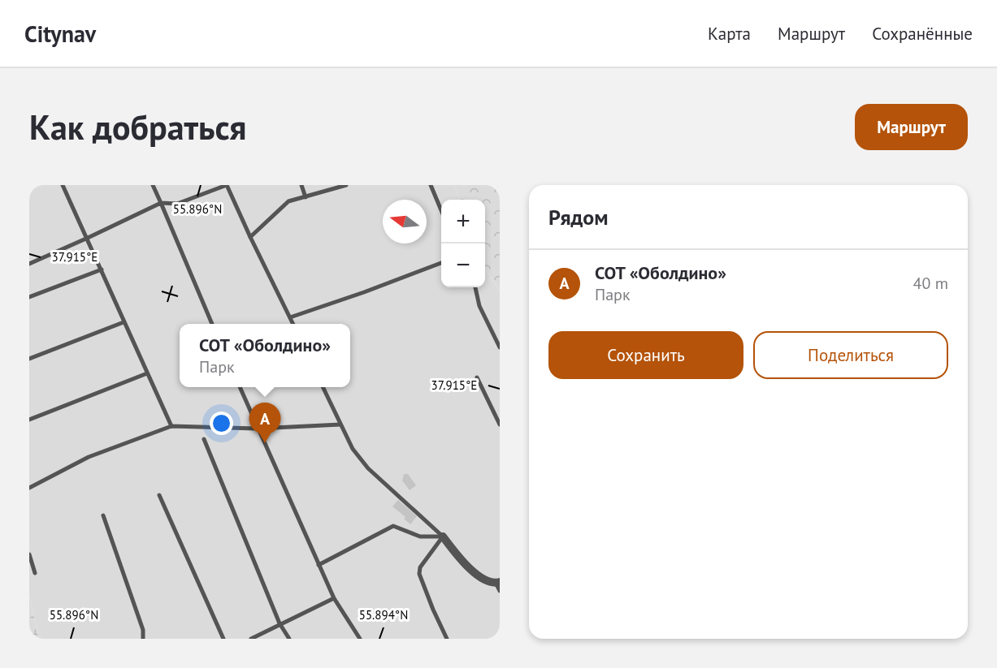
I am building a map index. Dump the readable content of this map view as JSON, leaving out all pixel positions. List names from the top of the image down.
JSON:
{
  "north": "left",
  "page": {
    "header": "Citynav",
    "nav": ["Карта", "Маршрут", "Сохранённые"],
    "buttons": [
      "Маршрут",
      ["Сохранить", "Поделиться"]
    ],
    "title": "Как добраться",
    "heading": "Рядом",
    "map_buttons": ["+", "−"],
    "list": [
      {
        "mark": "A",
        "name": "СОТ «Оболдино»",
        "note": "Парк",
        "value": "40 m"
      }
    ],
    "popup": ["СОТ «Оболдино»", "Парк"],
    "pins": "A"
  },
  "coordinates": ["55.896°N", "37.915°E", "55.894°N"]
}
